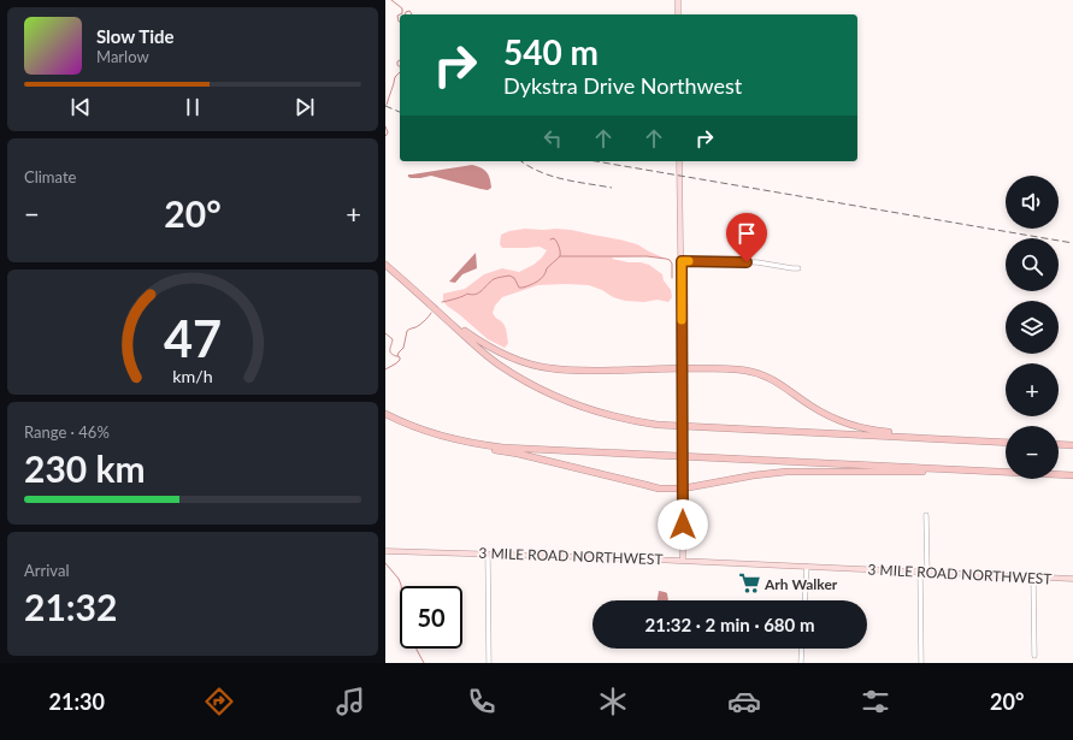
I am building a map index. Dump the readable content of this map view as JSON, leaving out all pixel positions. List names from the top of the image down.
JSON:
{
  "streets": {
    "main road": ["3 MILE ROAD NORTHWEST"]
  },
  "places": {
    "supermarket": ["Arh Walker"]
  },
  "page": {
    "turn": ["540 m", "Dykstra Drive Northwest"],
    "song": ["Slow Tide", "Marlow"],
    "tile": [
      "Climate",
      ["Range · 46%", "230 km"],
      ["Arrival", "21:32"]
    ],
    "map_buttons": ["+", "−"],
    "heat": ["−", "20°", "+"],
    "limit": "50",
    "trip": "21:32 · 2 min · 680 m",
    "tabs": ["21:30", "20°"],
    "gauge": ["47", "km/h"]
  }
}
